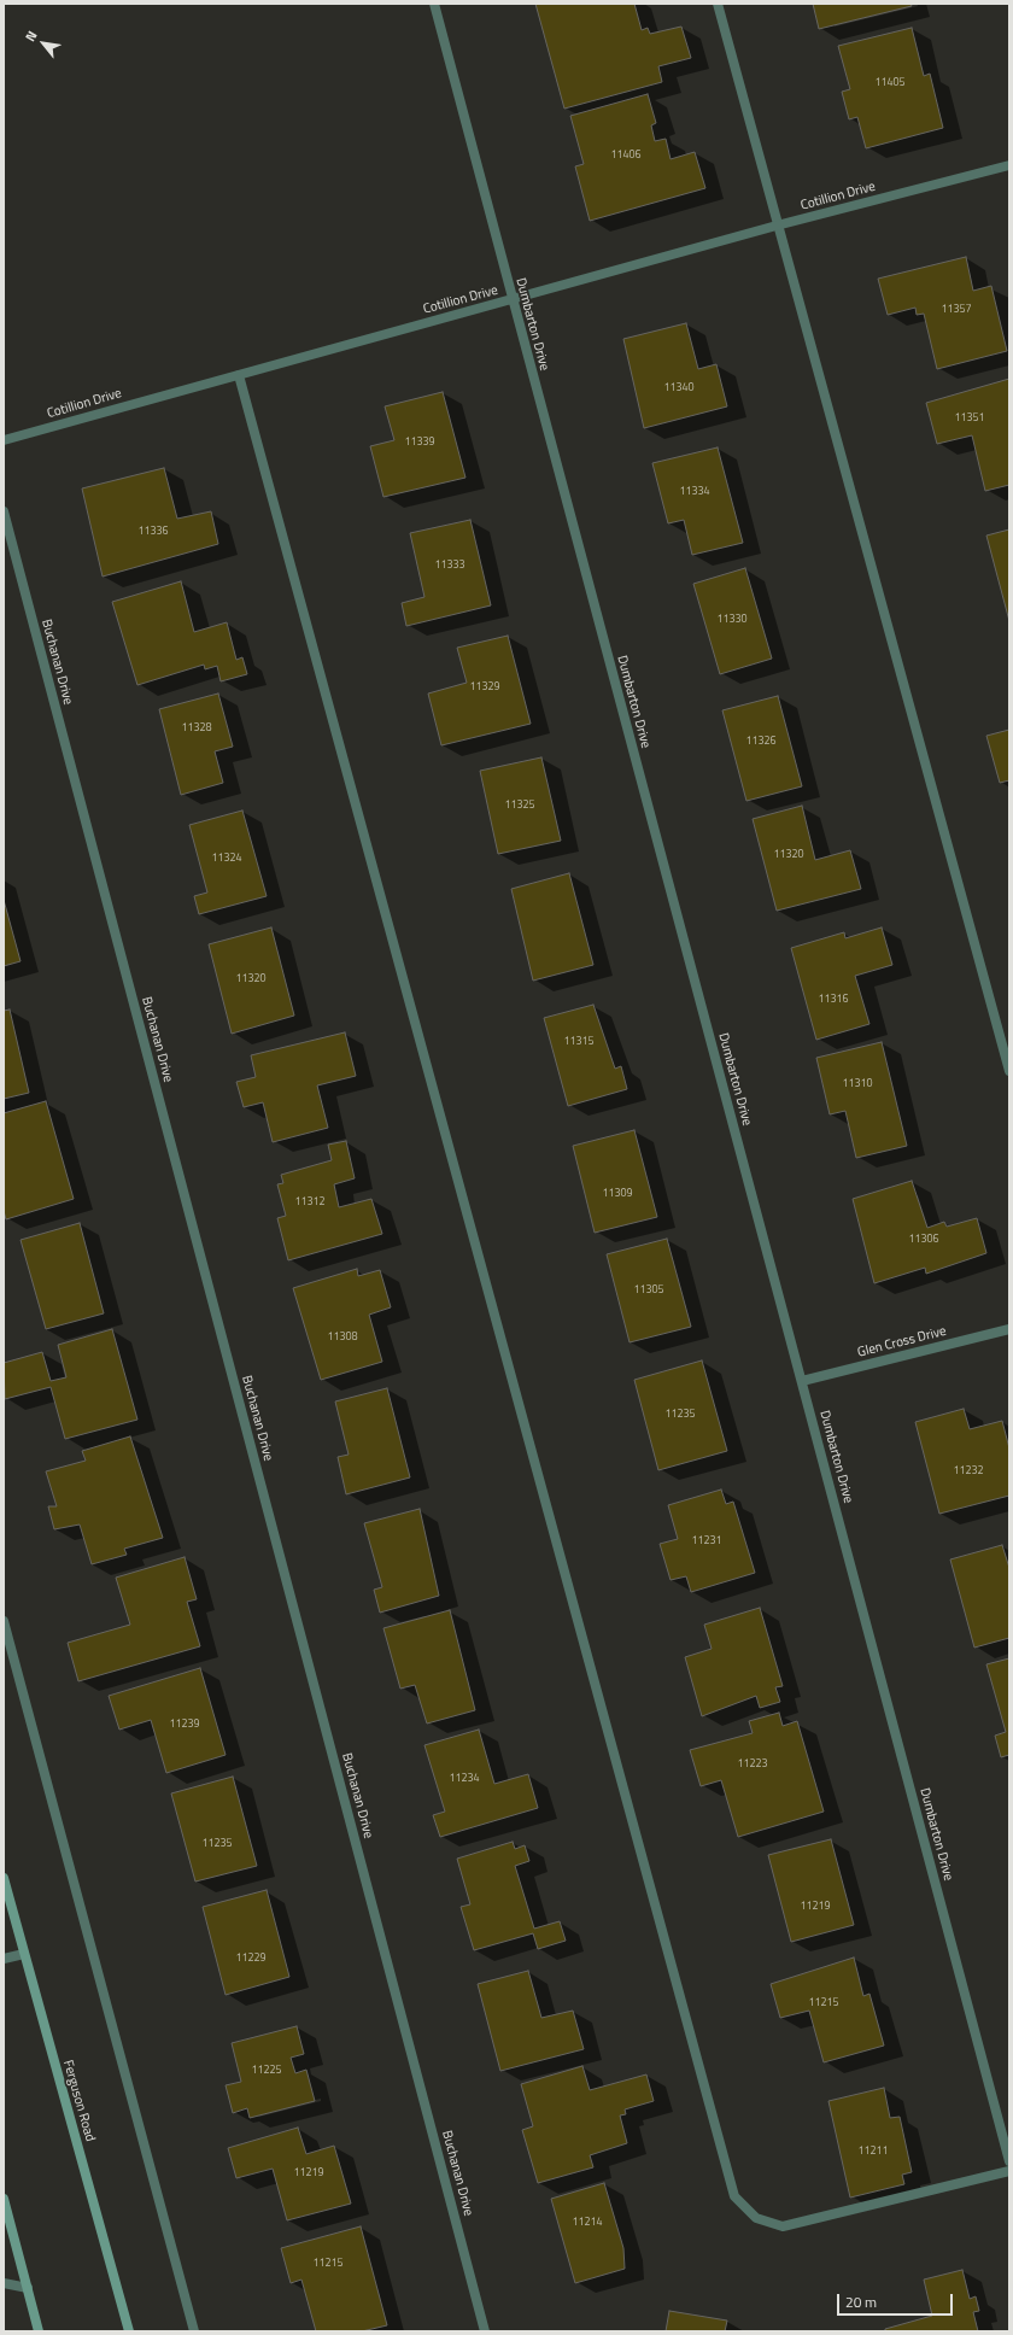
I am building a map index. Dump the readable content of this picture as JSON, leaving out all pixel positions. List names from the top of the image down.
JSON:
{
  "streets": {
    "main road": ["Ferguson Road"],
    "street": [
      "Cotillion Drive",
      "Dumbarton Drive",
      "Buchanan Drive",
      "Glen Cross Drive"
    ]
  },
  "crossings": [
    ["Cotillion Drive", "Dumbarton Drive"],
    ["Dumbarton Drive", "Glen Cross Drive"]
  ],
  "house_numbers": [
    "11405",
    "11406",
    "11357",
    "11340",
    "11351",
    "11339",
    "11334",
    "11336",
    "11333",
    "11330",
    "11329",
    "11328",
    "11326",
    "11325",
    "11320",
    "11324",
    "11320",
    "11316",
    "11315",
    "11310",
    "11309",
    "11312",
    "11306",
    "11305",
    "11308",
    "11235",
    "11232",
    "11231",
    "11239",
    "11223",
    "11234",
    "11235",
    "11219",
    "11229",
    "11215",
    "11225",
    "11211",
    "11219",
    "11214",
    "11215"
  ],
  "scale_bar": "20 m",
  "north": "top left"
}
